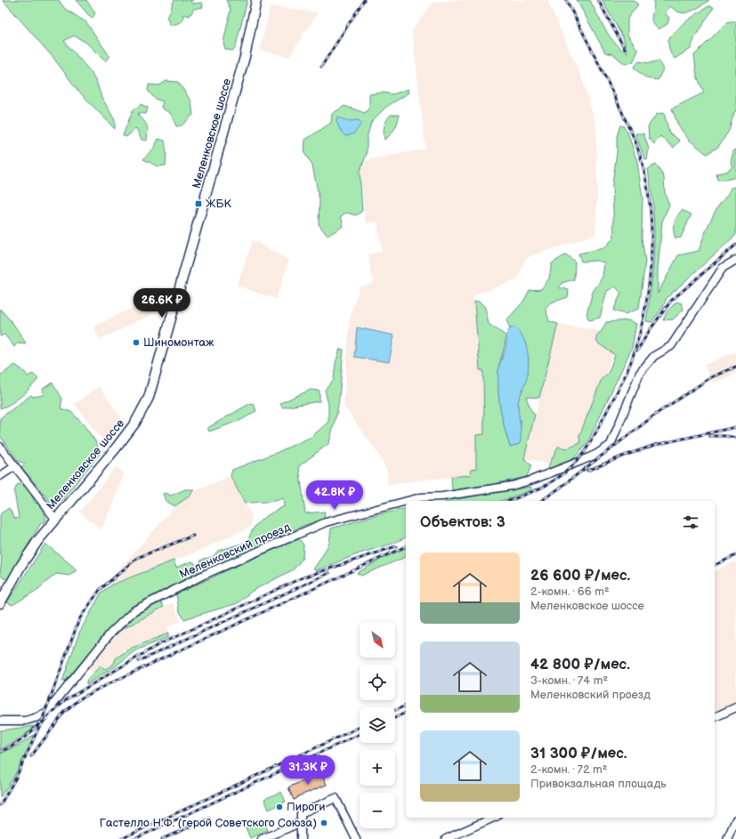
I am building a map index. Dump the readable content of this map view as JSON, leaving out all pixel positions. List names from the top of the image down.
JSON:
{
  "streets": {
    "main road": ["Меленковское шоссе"],
    "street": ["Меленковский проезд"]
  },
  "places": {
    "transit": ["ЖБК"],
    "other": ["Шиномонтаж", "Пироги", "Гастелло Н.Ф. (герой Советского Союза)"]
  },
  "north": "bottom right",
  "page": {
    "price": ["26.6K ₽", "42.8K ₽", "31.3K ₽"],
    "heading": "Объектов: 3",
    "list": [
      {
        "name": "26 600 ₽/мес.",
        "note": "2-комн. · 66 m² · Меленковское шоссе"
      },
      {
        "name": "42 800 ₽/мес.",
        "note": "3-комн. · 74 m² · Меленковский проезд"
      },
      {
        "name": "31 300 ₽/мес.",
        "note": "2-комн. · 72 m² · Привокзальная площадь"
      }
    ],
    "map_buttons": ["+", "−"]
  }
}
